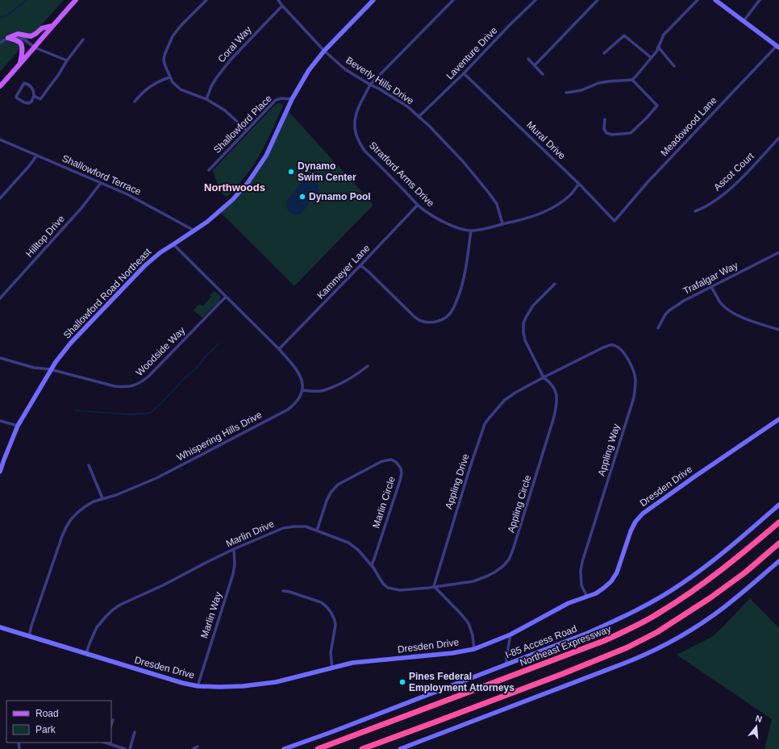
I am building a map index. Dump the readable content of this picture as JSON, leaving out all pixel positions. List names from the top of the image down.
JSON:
{
  "streets": {
    "highway": ["Northeast Expressway"],
    "street": [
      "Coral Way",
      "Laventure Drive",
      "Beverly Hills Drive",
      "Shallowford Place",
      "Meadowood Lane",
      "Mural Drive",
      "Ascot Court",
      "Stratford Arms Drive",
      "Shallowford Terrace",
      "Hilltop Drive",
      "Kammeyer Lane",
      "Trafalgar Way",
      "Shallowford Road Northeast",
      "Woodside Way",
      "Whispering Hills Drive",
      "Appling Way",
      "Appling Drive",
      "Dresden Drive",
      "Marlin Circle",
      "Appling Circle",
      "Marlin Drive",
      "Marlin Way",
      "I-85 Access Road"
    ]
  },
  "crossings": [
    ["Coral Way", "Beverly Hills Drive"],
    ["Laventure Drive", "Beverly Hills Drive"],
    ["Laventure Drive", "Mural Drive"],
    ["Beverly Hills Drive", "Stratford Arms Drive"],
    ["Beverly Hills Drive", "Shallowford Road Northeast"],
    ["Shallowford Place", "Shallowford Road Northeast"],
    ["Meadowood Lane", "Mural Drive"],
    ["Mural Drive", "Stratford Arms Drive"],
    ["Stratford Arms Drive", "Kammeyer Lane"],
    ["Shallowford Terrace", "Hilltop Drive"],
    ["Shallowford Terrace", "Shallowford Road Northeast"],
    ["Shallowford Road Northeast", "Woodside Way"],
    ["Whispering Hills Drive", "Dresden Drive"],
    ["Appling Way", "Appling Drive"],
    ["Appling Way", "Dresden Drive"],
    ["Appling Drive", "Appling Circle"],
    ["Appling Drive", "Marlin Drive"],
    ["Dresden Drive", "Marlin Drive"],
    ["Dresden Drive", "Marlin Way"],
    ["Marlin Circle", "Marlin Drive"],
    ["Appling Circle", "Marlin Drive"],
    ["Marlin Drive", "Marlin Way"]
  ],
  "districts": ["Northwoods"],
  "places": ["Dynamo Swim Center", "Dynamo Pool", "Pines Federal Employment Attorneys"],
  "legend": ["Road", "Park"],
  "north": "top"
}
